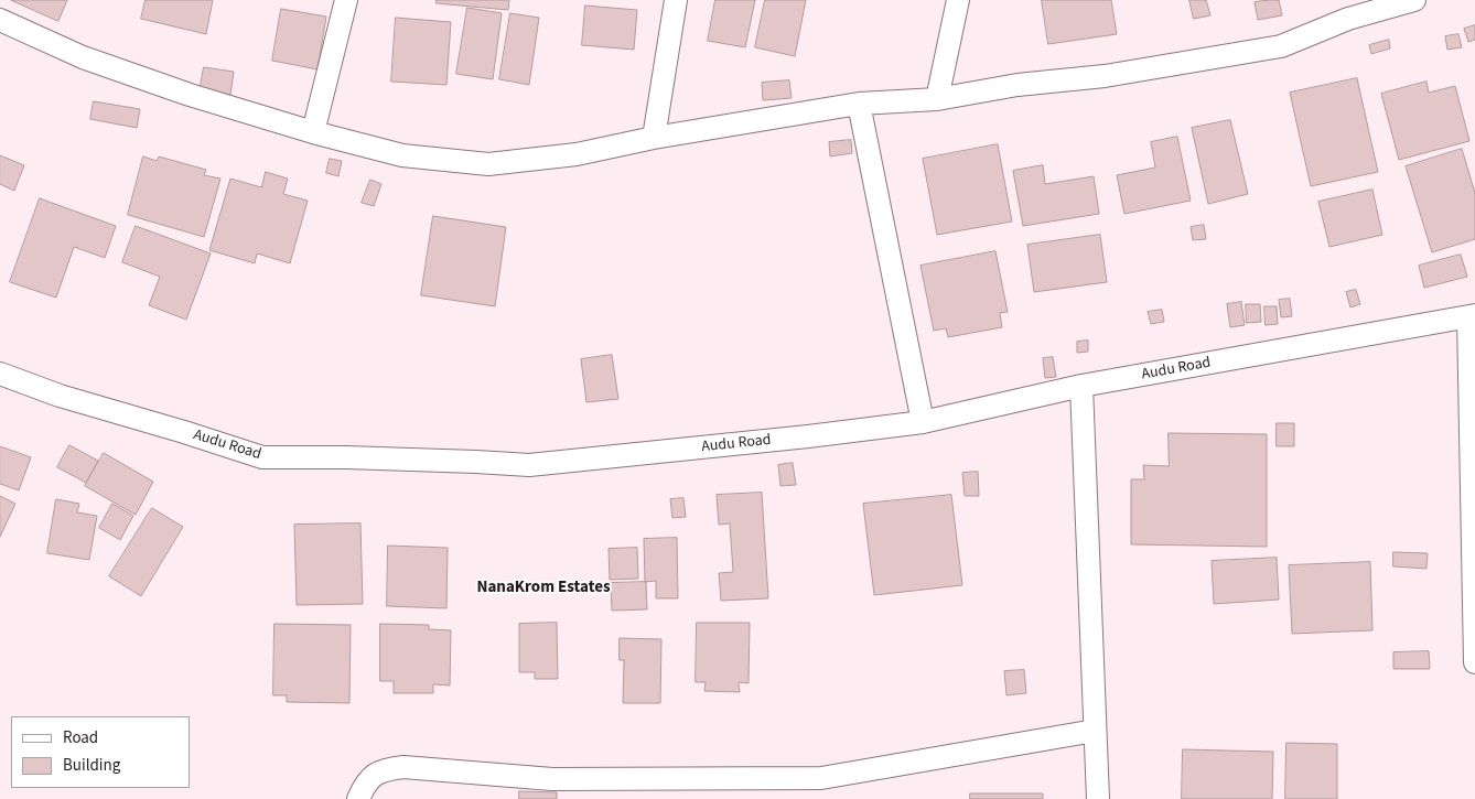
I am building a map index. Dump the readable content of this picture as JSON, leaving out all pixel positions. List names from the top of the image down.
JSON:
{
  "streets": {
    "street": ["Audu Road"]
  },
  "districts": ["NanaKrom Estates"],
  "legend": ["Road", "Building"]
}
